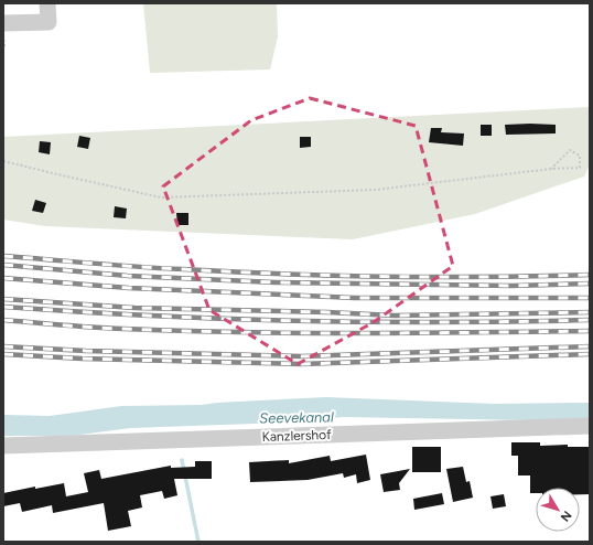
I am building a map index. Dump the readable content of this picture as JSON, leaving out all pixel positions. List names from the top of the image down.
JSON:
{
  "streets": {
    "street": ["Kanzlershof"]
  },
  "water": ["Seevekanal"],
  "north": "bottom right"
}
